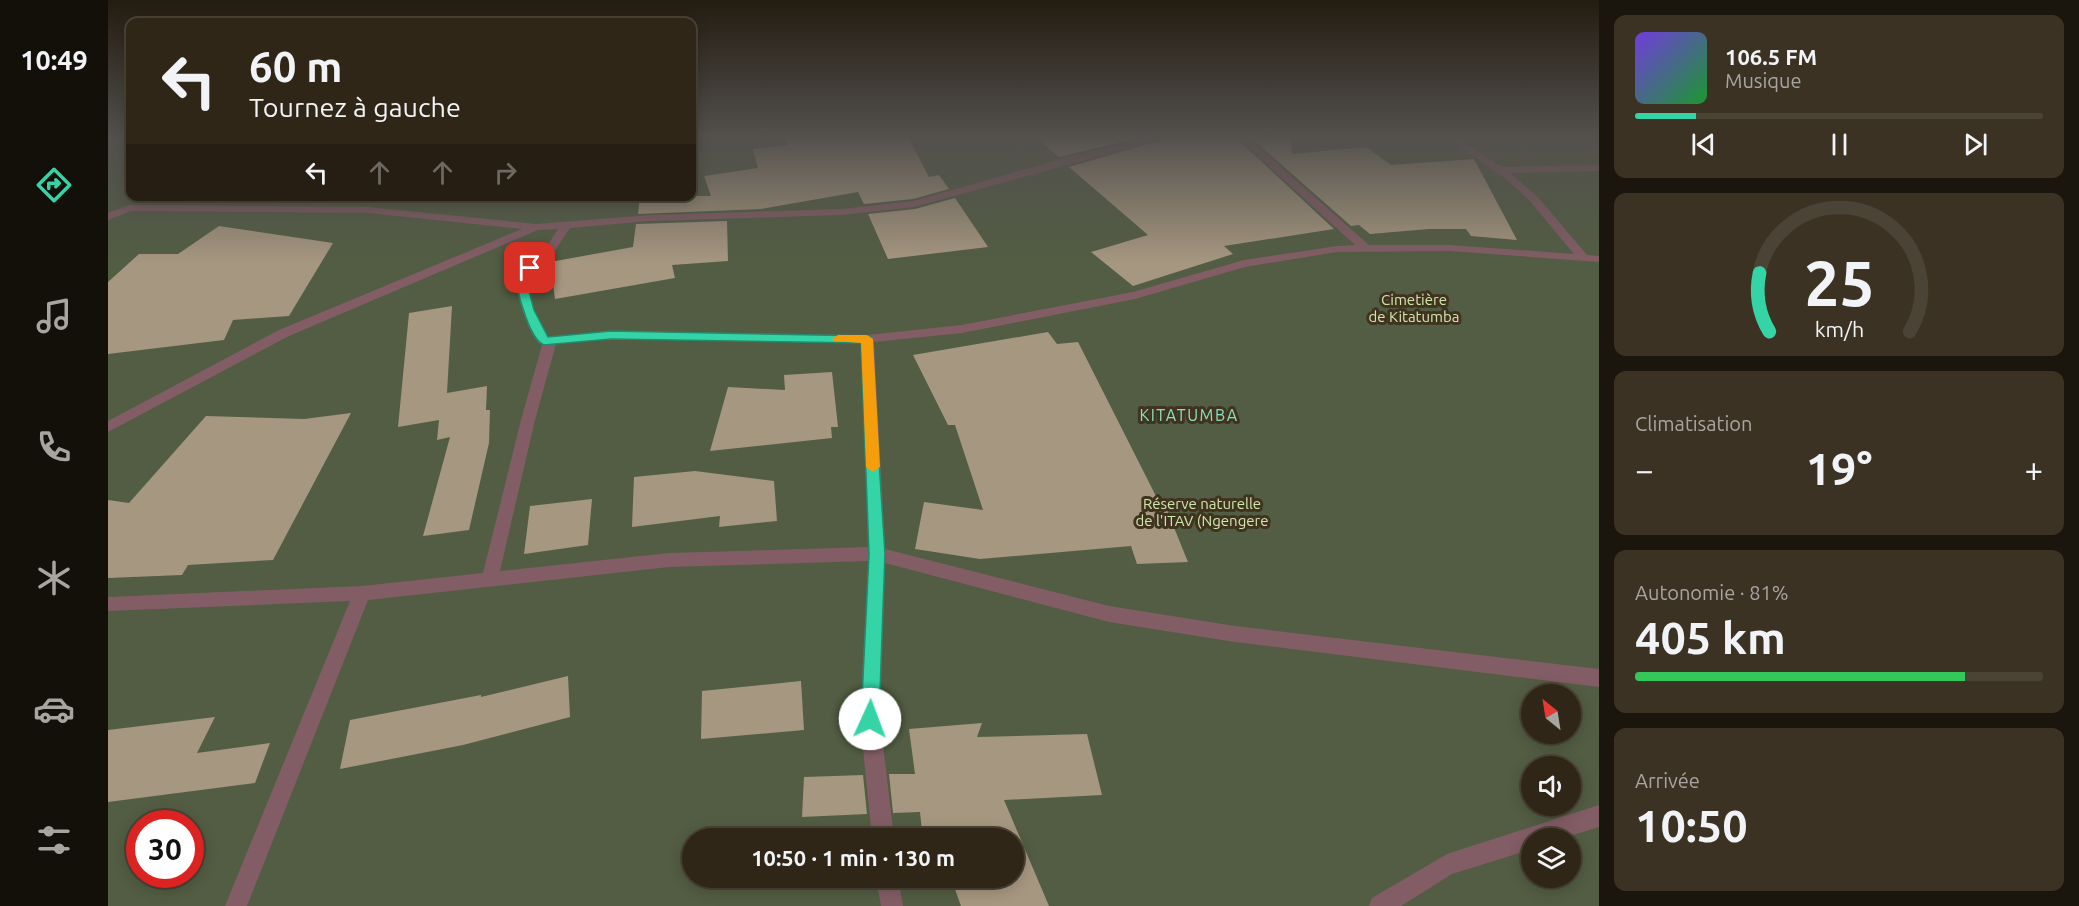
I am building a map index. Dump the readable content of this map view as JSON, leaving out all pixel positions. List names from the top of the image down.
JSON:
{
  "districts": ["KITATUMBA"],
  "parks": ["Cimetière de Kitatumba", "Réserve naturelle de l'ITAV (Ngengere"],
  "north": "top left",
  "page": {
    "tabs": "10:49",
    "turn": ["60 m", "Tournez à gauche"],
    "song": ["106.5 FM", "Musique"],
    "tile": [
      "Climatisation",
      ["Autonomie · 81%", "405 km"],
      ["Arrivée", "10:50"]
    ],
    "heat": ["−", "19°", "+"],
    "limit": "30",
    "trip": "10:50 · 1 min · 130 m",
    "gauge": ["25", "km/h"]
  }
}
